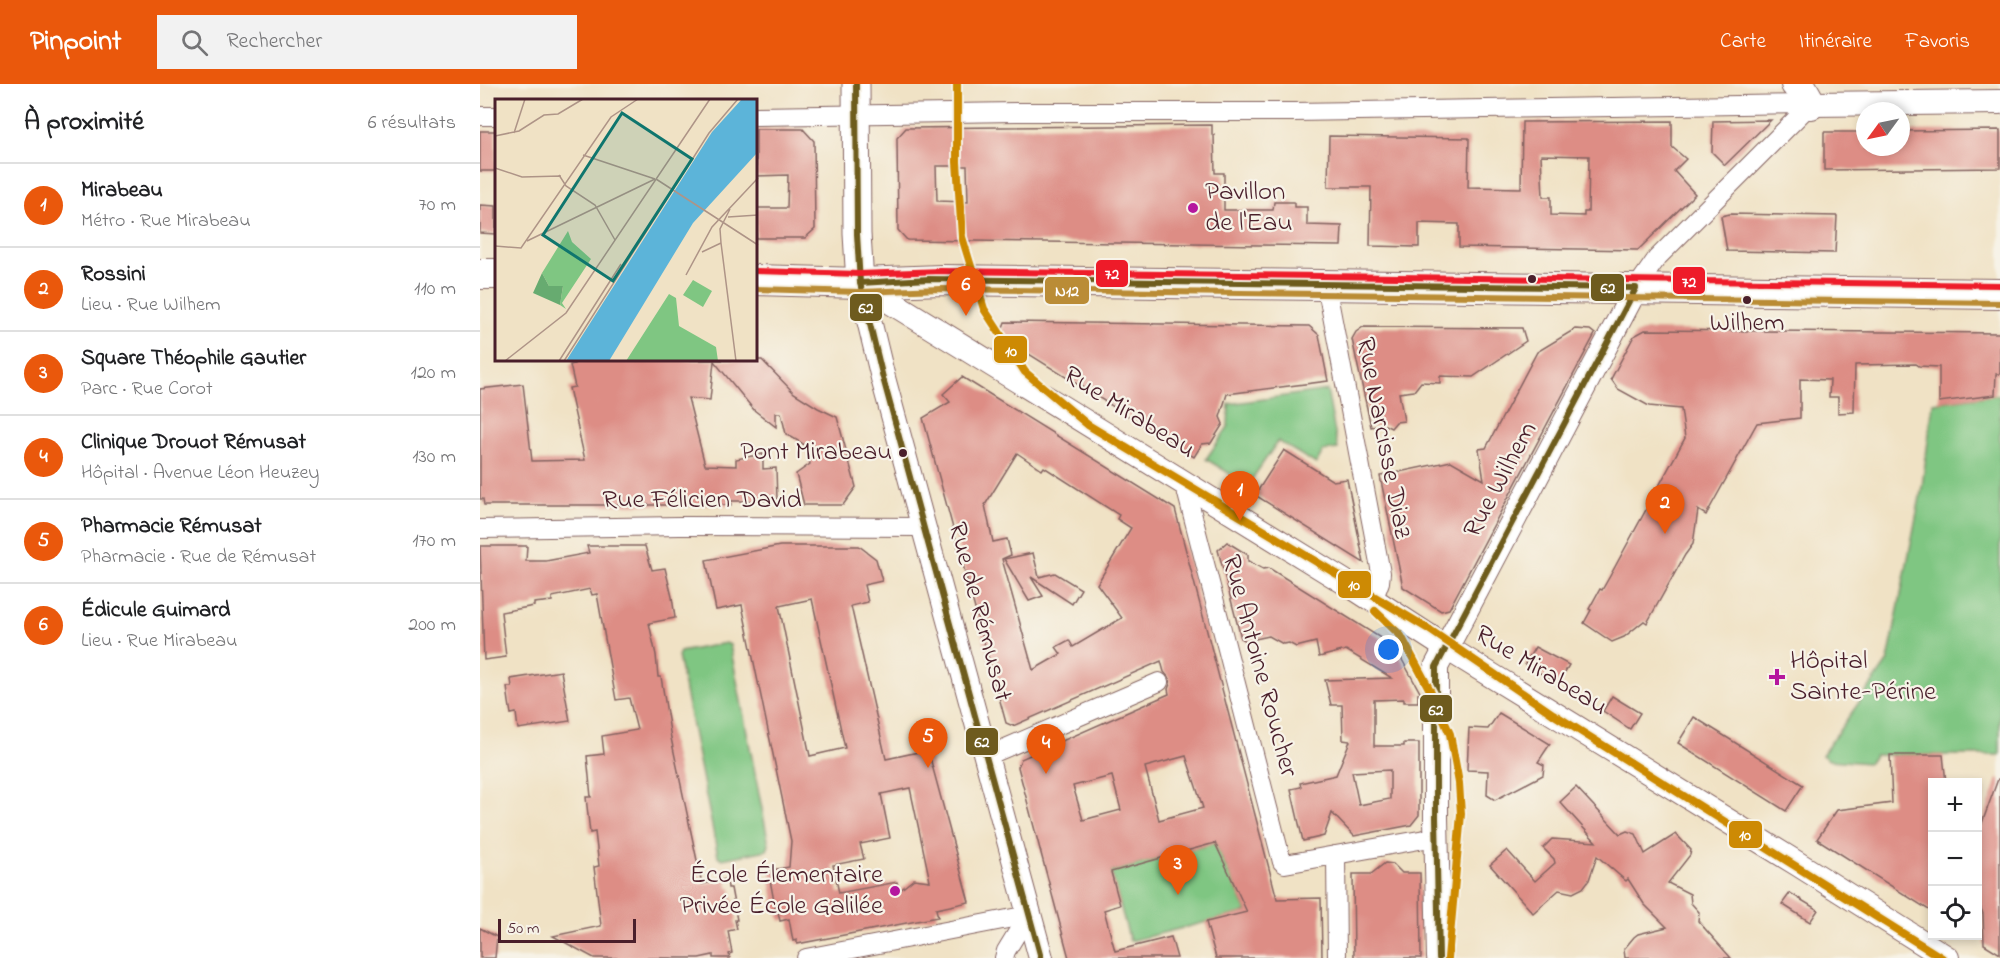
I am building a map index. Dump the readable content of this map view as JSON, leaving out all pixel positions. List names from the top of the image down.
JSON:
{
  "streets": {
    "street": [
      "Rue Mirabeau",
      "Rue Narcisse Diaz",
      "Rue Wilhem",
      "Rue Félicien David",
      "Rue de Rémusat",
      "Rue Antoine Roucher"
    ]
  },
  "crossings": [
    ["Rue Mirabeau", "Rue Narcisse Diaz"],
    ["Rue Mirabeau", "Rue Wilhem"],
    ["Rue Mirabeau", "Rue de Rémusat"],
    ["Rue Mirabeau", "Rue Antoine Roucher"],
    ["Rue Félicien David", "Rue de Rémusat"]
  ],
  "places": {
    "other": [
      "Pavillon de l'Eau",
      "Wilhem",
      "Pont Mirabeau",
      "École Élementaire Privée École Galilée"
    ],
    "health": ["Hôpital Sainte-Périne"]
  },
  "lines": [
    "transit line 10",
    "transit line 62",
    "transit line 72",
    "transit line N12"
  ],
  "scale_bar": "50 m",
  "north": "bottom left",
  "page": {
    "header": "Pinpoint",
    "search": "Rechercher",
    "nav": ["Carte", "Itinéraire", "Favoris"],
    "heading": ["À proximité", "6 résultats"],
    "list": [
      {
        "mark": "1",
        "name": "Mirabeau",
        "note": "Métro · Rue Mirabeau",
        "value": "70 m"
      },
      {
        "mark": "2",
        "name": "Rossini",
        "note": "Lieu · Rue Wilhem",
        "value": "110 m"
      },
      {
        "mark": "3",
        "name": "Square Théophile Gautier",
        "note": "Parc · Rue Corot",
        "value": "120 m"
      },
      {
        "mark": "4",
        "name": "Clinique Drouot Rémusat",
        "note": "Hôpital · Avenue Léon Heuzey",
        "value": "130 m"
      },
      {
        "mark": "5",
        "name": "Pharmacie Rémusat",
        "note": "Pharmacie · Rue de Rémusat",
        "value": "170 m"
      },
      {
        "mark": "6",
        "name": "Édicule Guimard",
        "note": "Lieu · Rue Mirabeau",
        "value": "200 m"
      }
    ],
    "pins": [
      "6",
      "1",
      "2",
      "5",
      "4",
      "3"
    ],
    "map_buttons": ["+", "−"],
    "scale": "50 m"
  }
}
